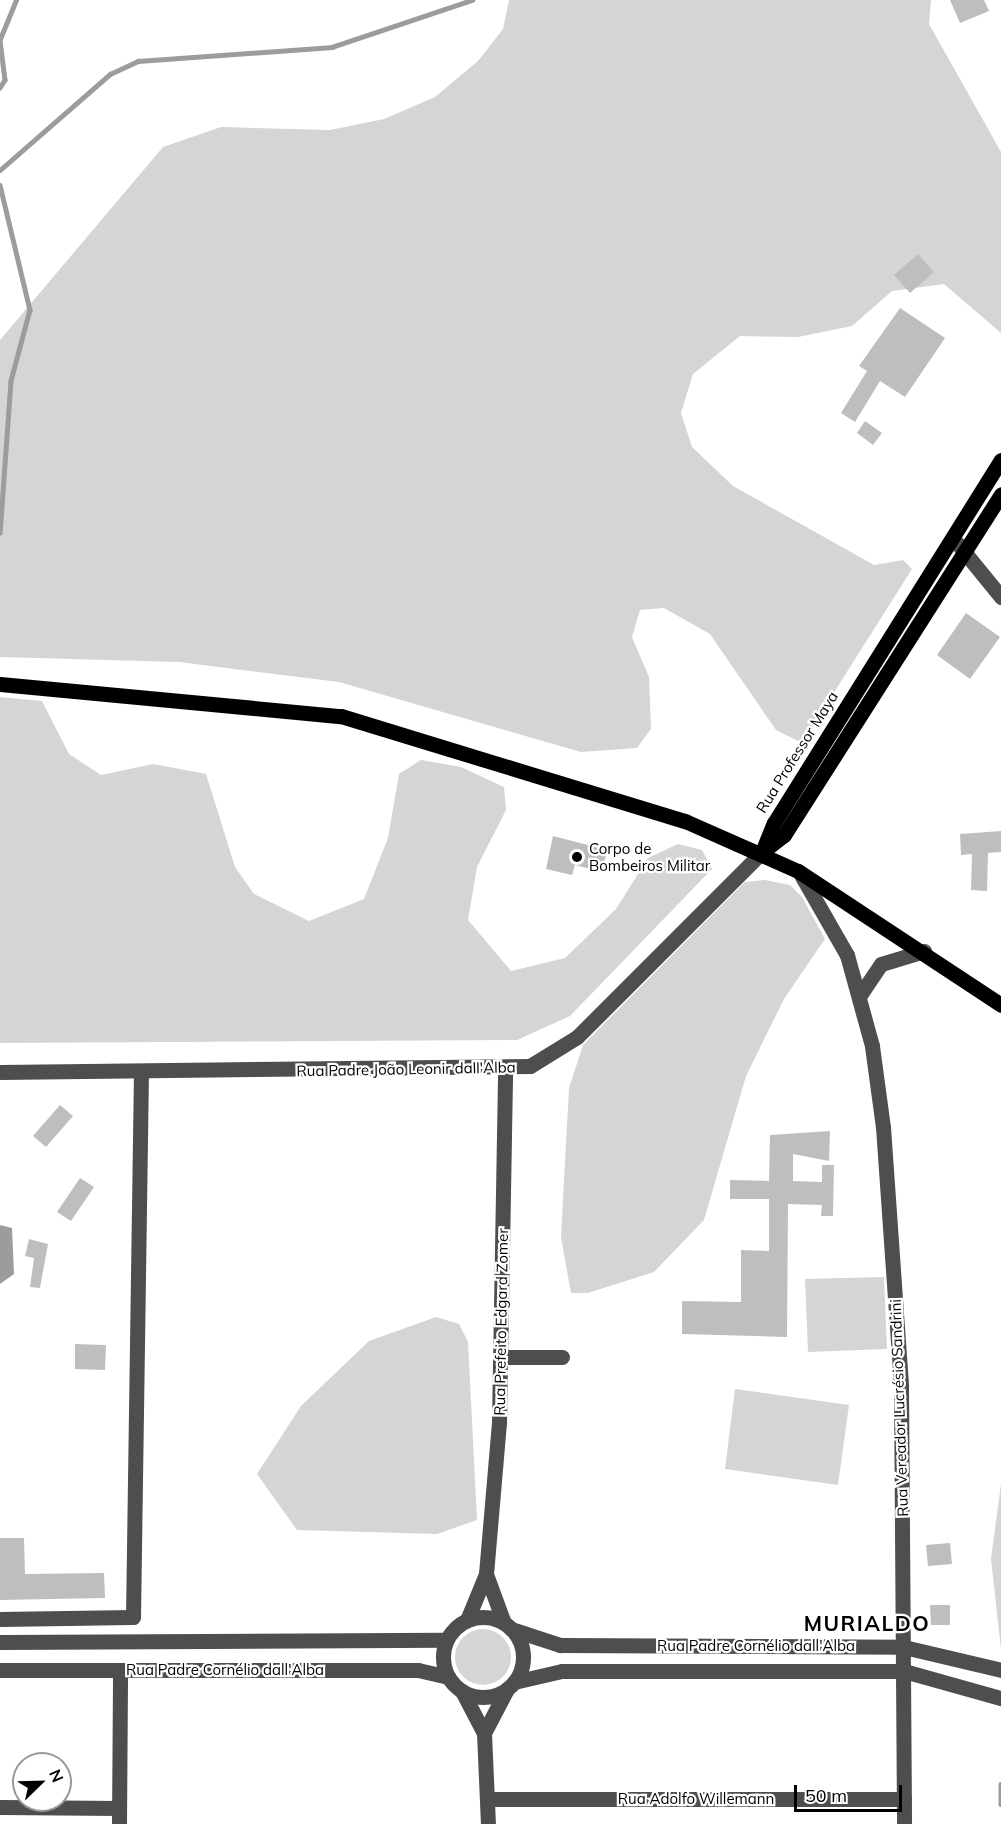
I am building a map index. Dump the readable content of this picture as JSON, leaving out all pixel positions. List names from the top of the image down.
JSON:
{
  "streets": {
    "main road": ["Rua Professor Maya"],
    "street": [
      "Rua Padre João Leonir dall'Alba",
      "Rua Prefeito Edgard Zomer",
      "Rua Vereador Lucrésio Sandrini",
      "Rua Padre Cornélio dall'Alba",
      "Rua Adolfo Willemann"
    ]
  },
  "crossings": [
    ["Rua Professor Maya", "Rua Padre João Leonir dall'Alba"],
    ["Rua Padre João Leonir dall'Alba", "Rua Prefeito Edgard Zomer"],
    ["Rua Prefeito Edgard Zomer", "Rua Padre Cornélio dall'Alba"],
    ["Rua Vereador Lucrésio Sandrini", "Rua Padre Cornélio dall'Alba"],
    ["Rua Vereador Lucrésio Sandrini", "Rua Adolfo Willemann"]
  ],
  "districts": ["MURIALDO"],
  "places": ["Corpo de Bombeiros Militar"],
  "scale_bar": "50 m",
  "north": "top right"
}
